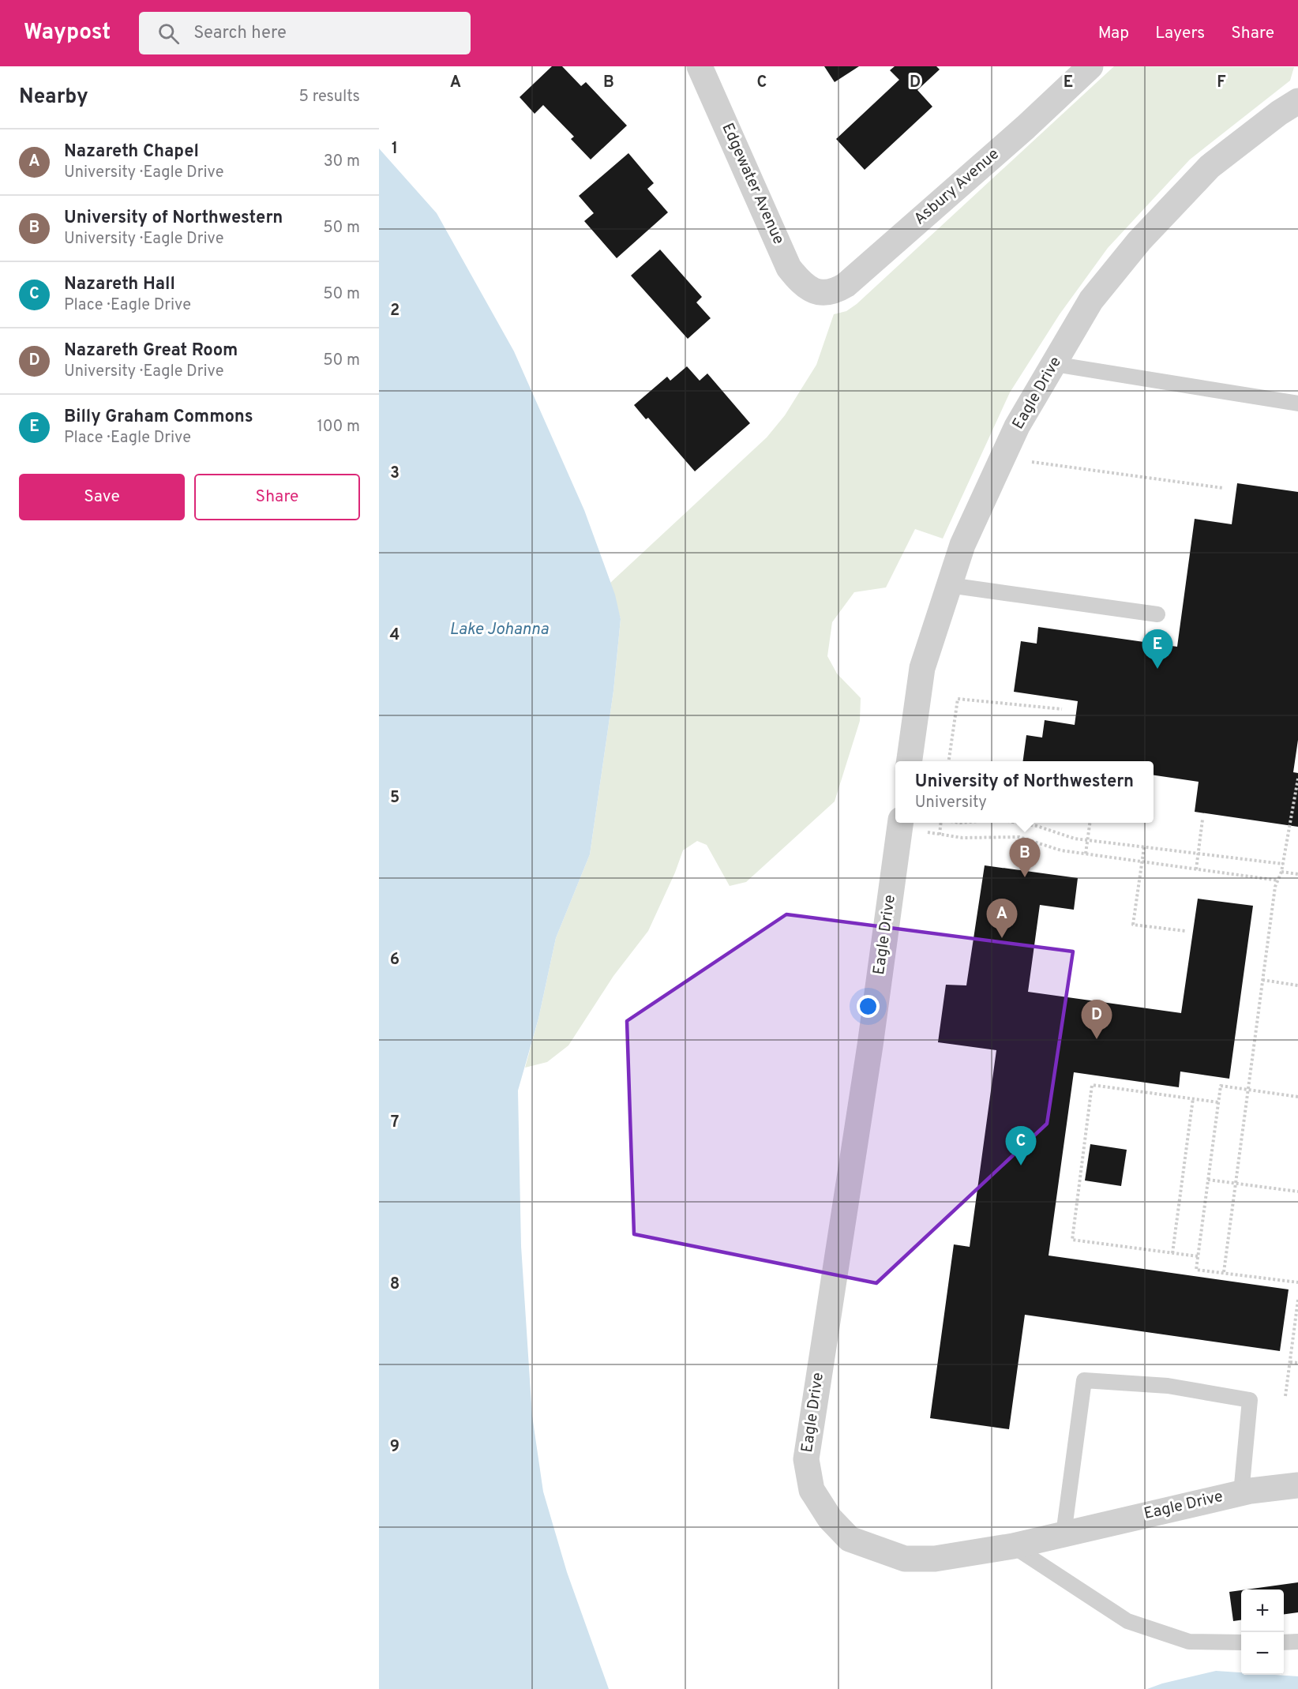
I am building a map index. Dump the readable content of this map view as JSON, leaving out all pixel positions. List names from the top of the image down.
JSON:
{
  "streets": {
    "street": ["Edgewater Avenue", "Asbury Avenue", "Eagle Drive"]
  },
  "crossings": [
    ["Edgewater Avenue", "Asbury Avenue"]
  ],
  "water": ["Lake Johanna"],
  "page": {
    "header": "Waypost",
    "search": "Search here",
    "nav": ["Map", "Layers", "Share"],
    "heading": ["Nearby", "5 results"],
    "list": [
      {
        "mark": "A",
        "name": "Nazareth Chapel",
        "note": "University · Eagle Drive",
        "value": "30 m"
      },
      {
        "mark": "B",
        "name": "University of Northwestern",
        "note": "University · Eagle Drive",
        "value": "50 m"
      },
      {
        "mark": "C",
        "name": "Nazareth Hall",
        "note": "Place · Eagle Drive",
        "value": "50 m"
      },
      {
        "mark": "D",
        "name": "Nazareth Great Room",
        "note": "University · Eagle Drive",
        "value": "50 m"
      },
      {
        "mark": "E",
        "name": "Billy Graham Commons",
        "note": "Place · Eagle Drive",
        "value": "100 m"
      }
    ],
    "buttons": ["Save", "Share"],
    "pins": [
      "E",
      "B",
      "A",
      "D",
      "C"
    ],
    "popup": ["University of Northwestern", "University"],
    "map_buttons": ["+", "−"]
  },
  "grid": {
    "columns": [
      "A",
      "B",
      "C",
      "D",
      "E",
      "F"
    ],
    "rows": [
      "1",
      "2",
      "3",
      "4",
      "5",
      "6",
      "7",
      "8",
      "9"
    ]
  }
}
